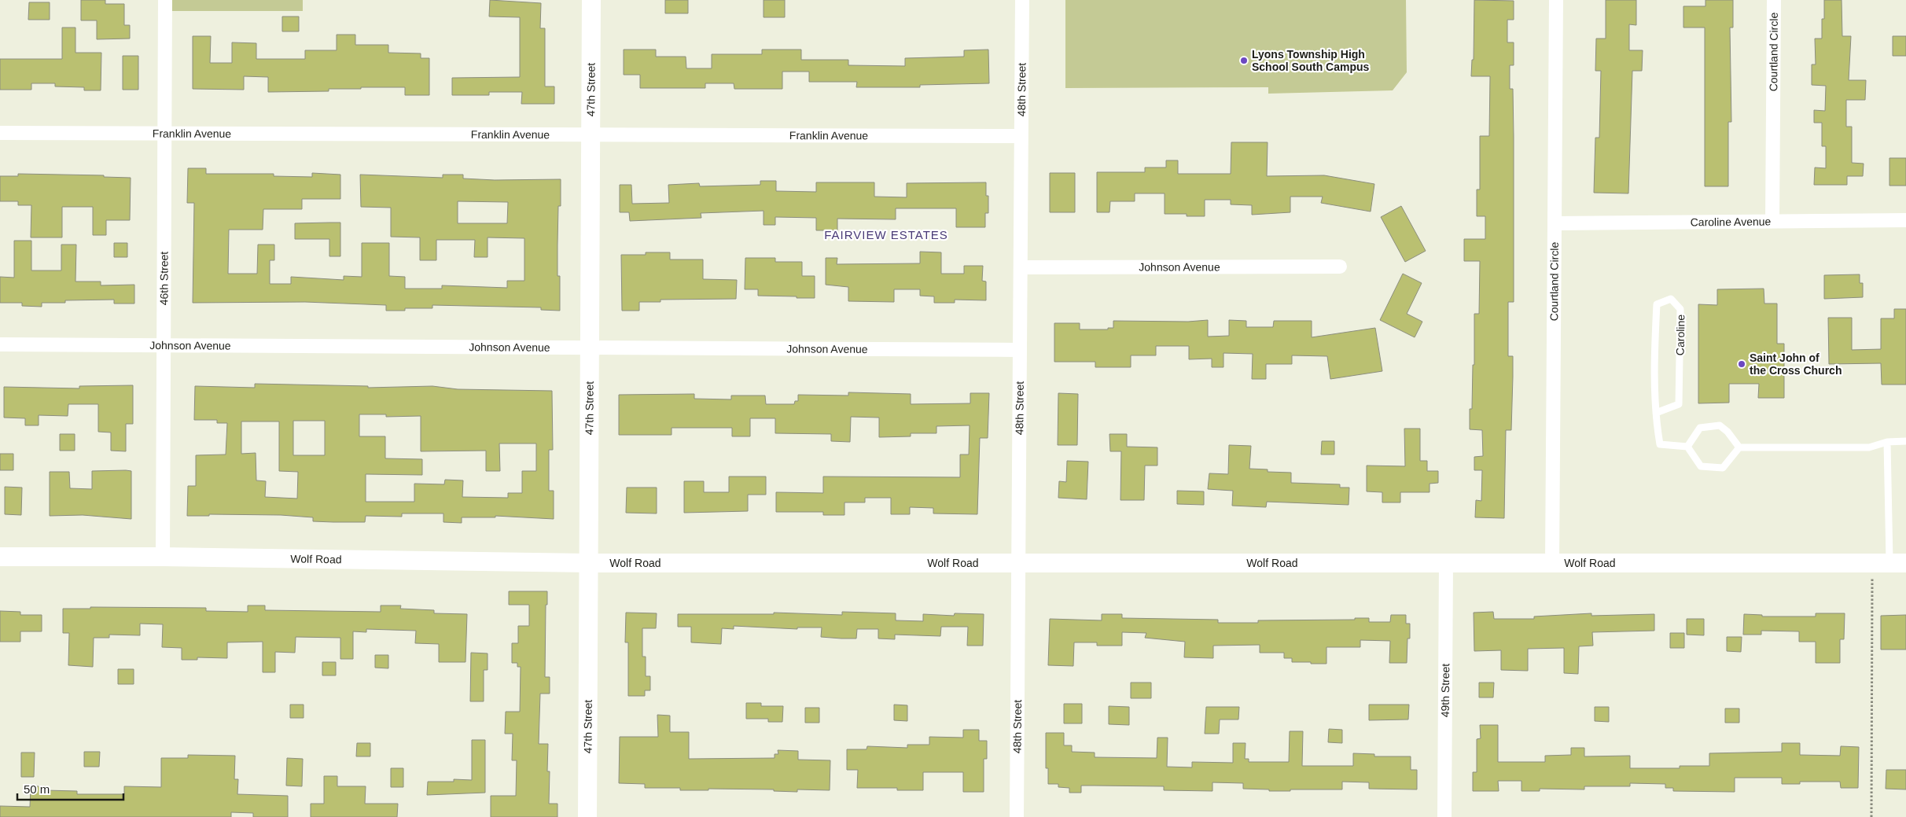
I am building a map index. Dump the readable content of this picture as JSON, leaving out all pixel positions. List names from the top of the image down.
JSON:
{
  "streets": {
    "main road": ["47th Street", "Wolf Road"],
    "street": [
      "Courtland Circle",
      "48th Street",
      "Franklin Avenue",
      "Caroline Avenue",
      "Johnson Avenue",
      "46th Street",
      "49th Street"
    ],
    "lane": ["Caroline"]
  },
  "crossings": [
    ["Courtland Circle", "Caroline Avenue"],
    ["Courtland Circle", "Wolf Road"],
    ["47th Street", "Franklin Avenue"],
    ["47th Street", "Johnson Avenue"],
    ["47th Street", "Wolf Road"],
    ["48th Street", "Franklin Avenue"],
    ["48th Street", "Johnson Avenue"],
    ["48th Street", "Wolf Road"],
    ["Franklin Avenue", "46th Street"],
    ["Johnson Avenue", "46th Street"],
    ["46th Street", "Wolf Road"],
    ["Wolf Road", "49th Street"]
  ],
  "districts": ["FAIRVIEW ESTATES"],
  "places": ["Lyons Township High School South Campus", "Saint John of the Cross Church"],
  "scale_bar": "50 m"
}
